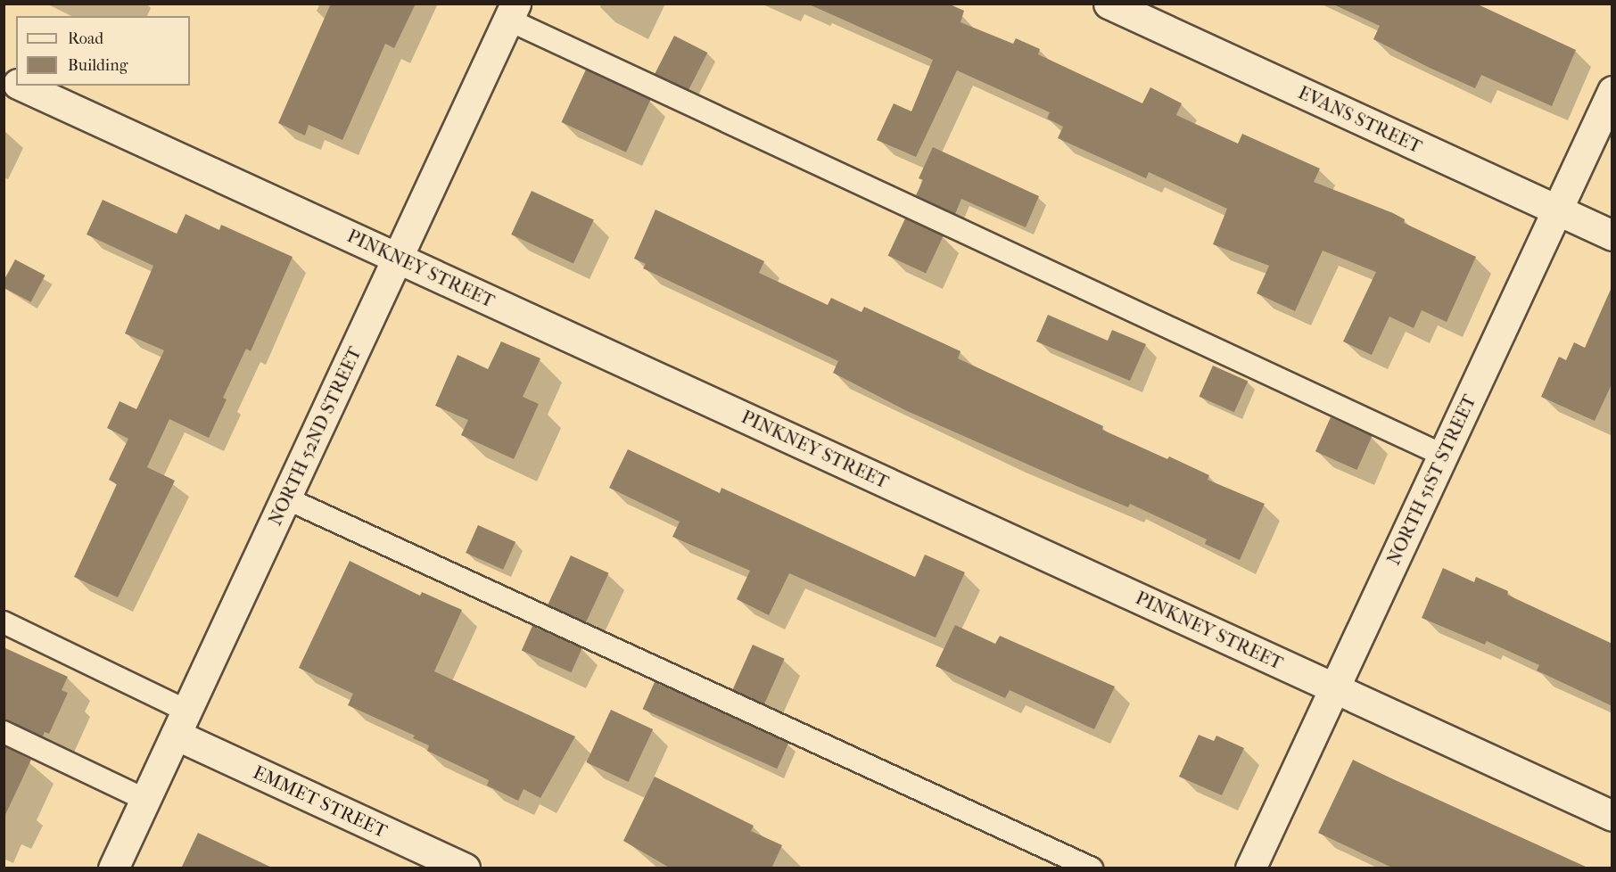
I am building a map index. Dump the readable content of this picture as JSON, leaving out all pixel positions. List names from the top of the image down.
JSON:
{
  "streets": {
    "street": [
      "EVANS STREET",
      "PINKNEY STREET",
      "NORTH 52ND STREET",
      "NORTH 51ST STREET",
      "EMMET STREET"
    ]
  },
  "crossings": [
    ["EVANS STREET", "NORTH 51ST STREET"],
    ["PINKNEY STREET", "NORTH 52ND STREET"],
    ["PINKNEY STREET", "NORTH 51ST STREET"],
    ["NORTH 52ND STREET", "EMMET STREET"]
  ],
  "legend": ["Road", "Building"]
}
